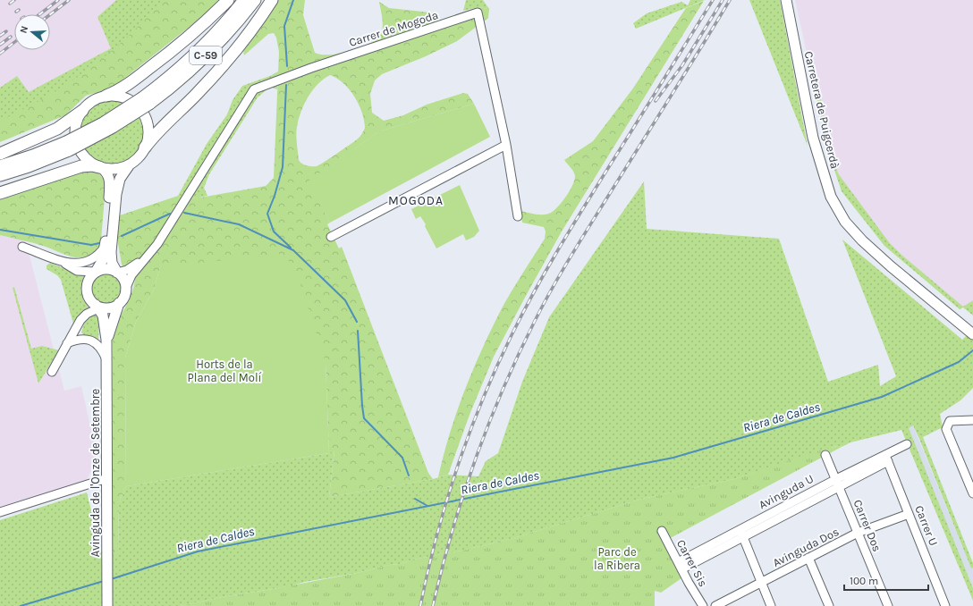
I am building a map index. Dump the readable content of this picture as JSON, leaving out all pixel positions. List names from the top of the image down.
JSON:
{
  "streets": {
    "highway": ["C-59"],
    "main road": ["Carretera de Puigcerdà", "Avinguda de l'Onze de Setembre"],
    "street": [
      "Carrer de Mogoda",
      "Avinguda U",
      "Carrer Dos",
      "Carrer U",
      "Avinguda Dos",
      "Carrer Sis"
    ]
  },
  "crossings": [
    ["Carrer de Mogoda", "Avinguda de l'Onze de Setembre"],
    ["Avinguda U", "Carrer Dos"],
    ["Avinguda U", "Carrer U"],
    ["Avinguda U", "Carrer Sis"],
    ["Carrer Dos", "Avinguda Dos"],
    ["Carrer U", "Avinguda Dos"]
  ],
  "districts": ["MOGODA"],
  "water": ["Riera de Caldes"],
  "parks": ["Horts de la Plana del Molí", "Parc de la Ribera"],
  "scale_bar": "100 m",
  "north": "left"
}
